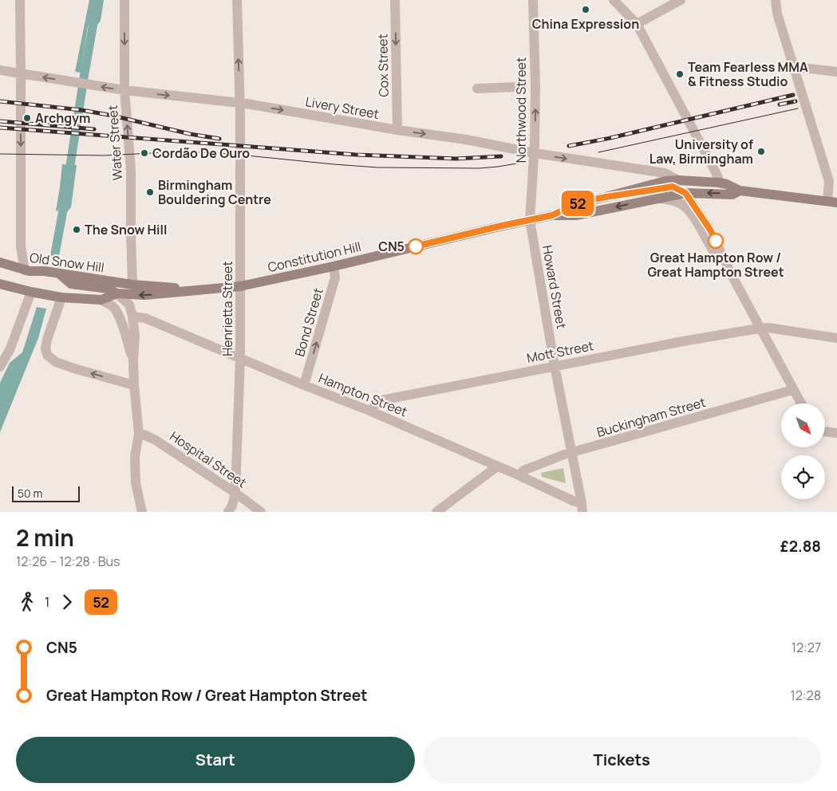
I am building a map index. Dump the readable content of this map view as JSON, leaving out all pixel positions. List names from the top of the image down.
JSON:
{
  "streets": {
    "main road": ["Constitution Hill", "Old Snow Hill"],
    "street": [
      "Cox Street",
      "Livery Street",
      "Northwood Street",
      "Water Street",
      "Howard Street",
      "Henrietta Street",
      "Bond Street",
      "Mott Street",
      "Hampton Street",
      "Buckingham Street",
      "Hospital Street"
    ]
  },
  "crossings": [
    ["Cox Street", "Livery Street"],
    ["Livery Street", "Northwood Street"],
    ["Livery Street", "Water Street"],
    ["Livery Street", "Constitution Hill"],
    ["Livery Street", "Henrietta Street"],
    ["Northwood Street", "Constitution Hill"],
    ["Northwood Street", "Howard Street"],
    ["Water Street", "Constitution Hill"],
    ["Water Street", "Old Snow Hill"],
    ["Constitution Hill", "Old Snow Hill"],
    ["Constitution Hill", "Howard Street"],
    ["Constitution Hill", "Henrietta Street"],
    ["Constitution Hill", "Bond Street"],
    ["Howard Street", "Mott Street"],
    ["Howard Street", "Hampton Street"],
    ["Howard Street", "Buckingham Street"],
    ["Henrietta Street", "Hampton Street"],
    ["Henrietta Street", "Hospital Street"],
    ["Bond Street", "Hampton Street"],
    ["Mott Street", "Hampton Street"],
    ["Hampton Street", "Buckingham Street"]
  ],
  "one_way": ["Cox Street", "Northwood Street", "Bond Street"],
  "places": [
    "China Expression",
    "Team Fearless MMA & Fitness Studio",
    "Archgym",
    "University of Law, Birmingham",
    "Cordão De Ouro",
    "Birmingham Bouldering Centre",
    "The Snow Hill",
    "Great Hampton Row / Great Hampton Street",
    "CN5"
  ],
  "lines": ["bus line 52"],
  "scale_bar": "50 m",
  "north": "bottom right",
  "page": {
    "on_map": "52",
    "scale": "50 m",
    "heading": ["2 min", "12:26 – 12:28 · Bus", "£2.88"],
    "legs": ["1", "52"],
    "list": [
      {
        "name": "CN5",
        "value": "12:27"
      },
      {
        "name": "Great Hampton Row / Great Hampton Street",
        "value": "12:28"
      }
    ],
    "buttons": ["Start", "Tickets"]
  }
}
